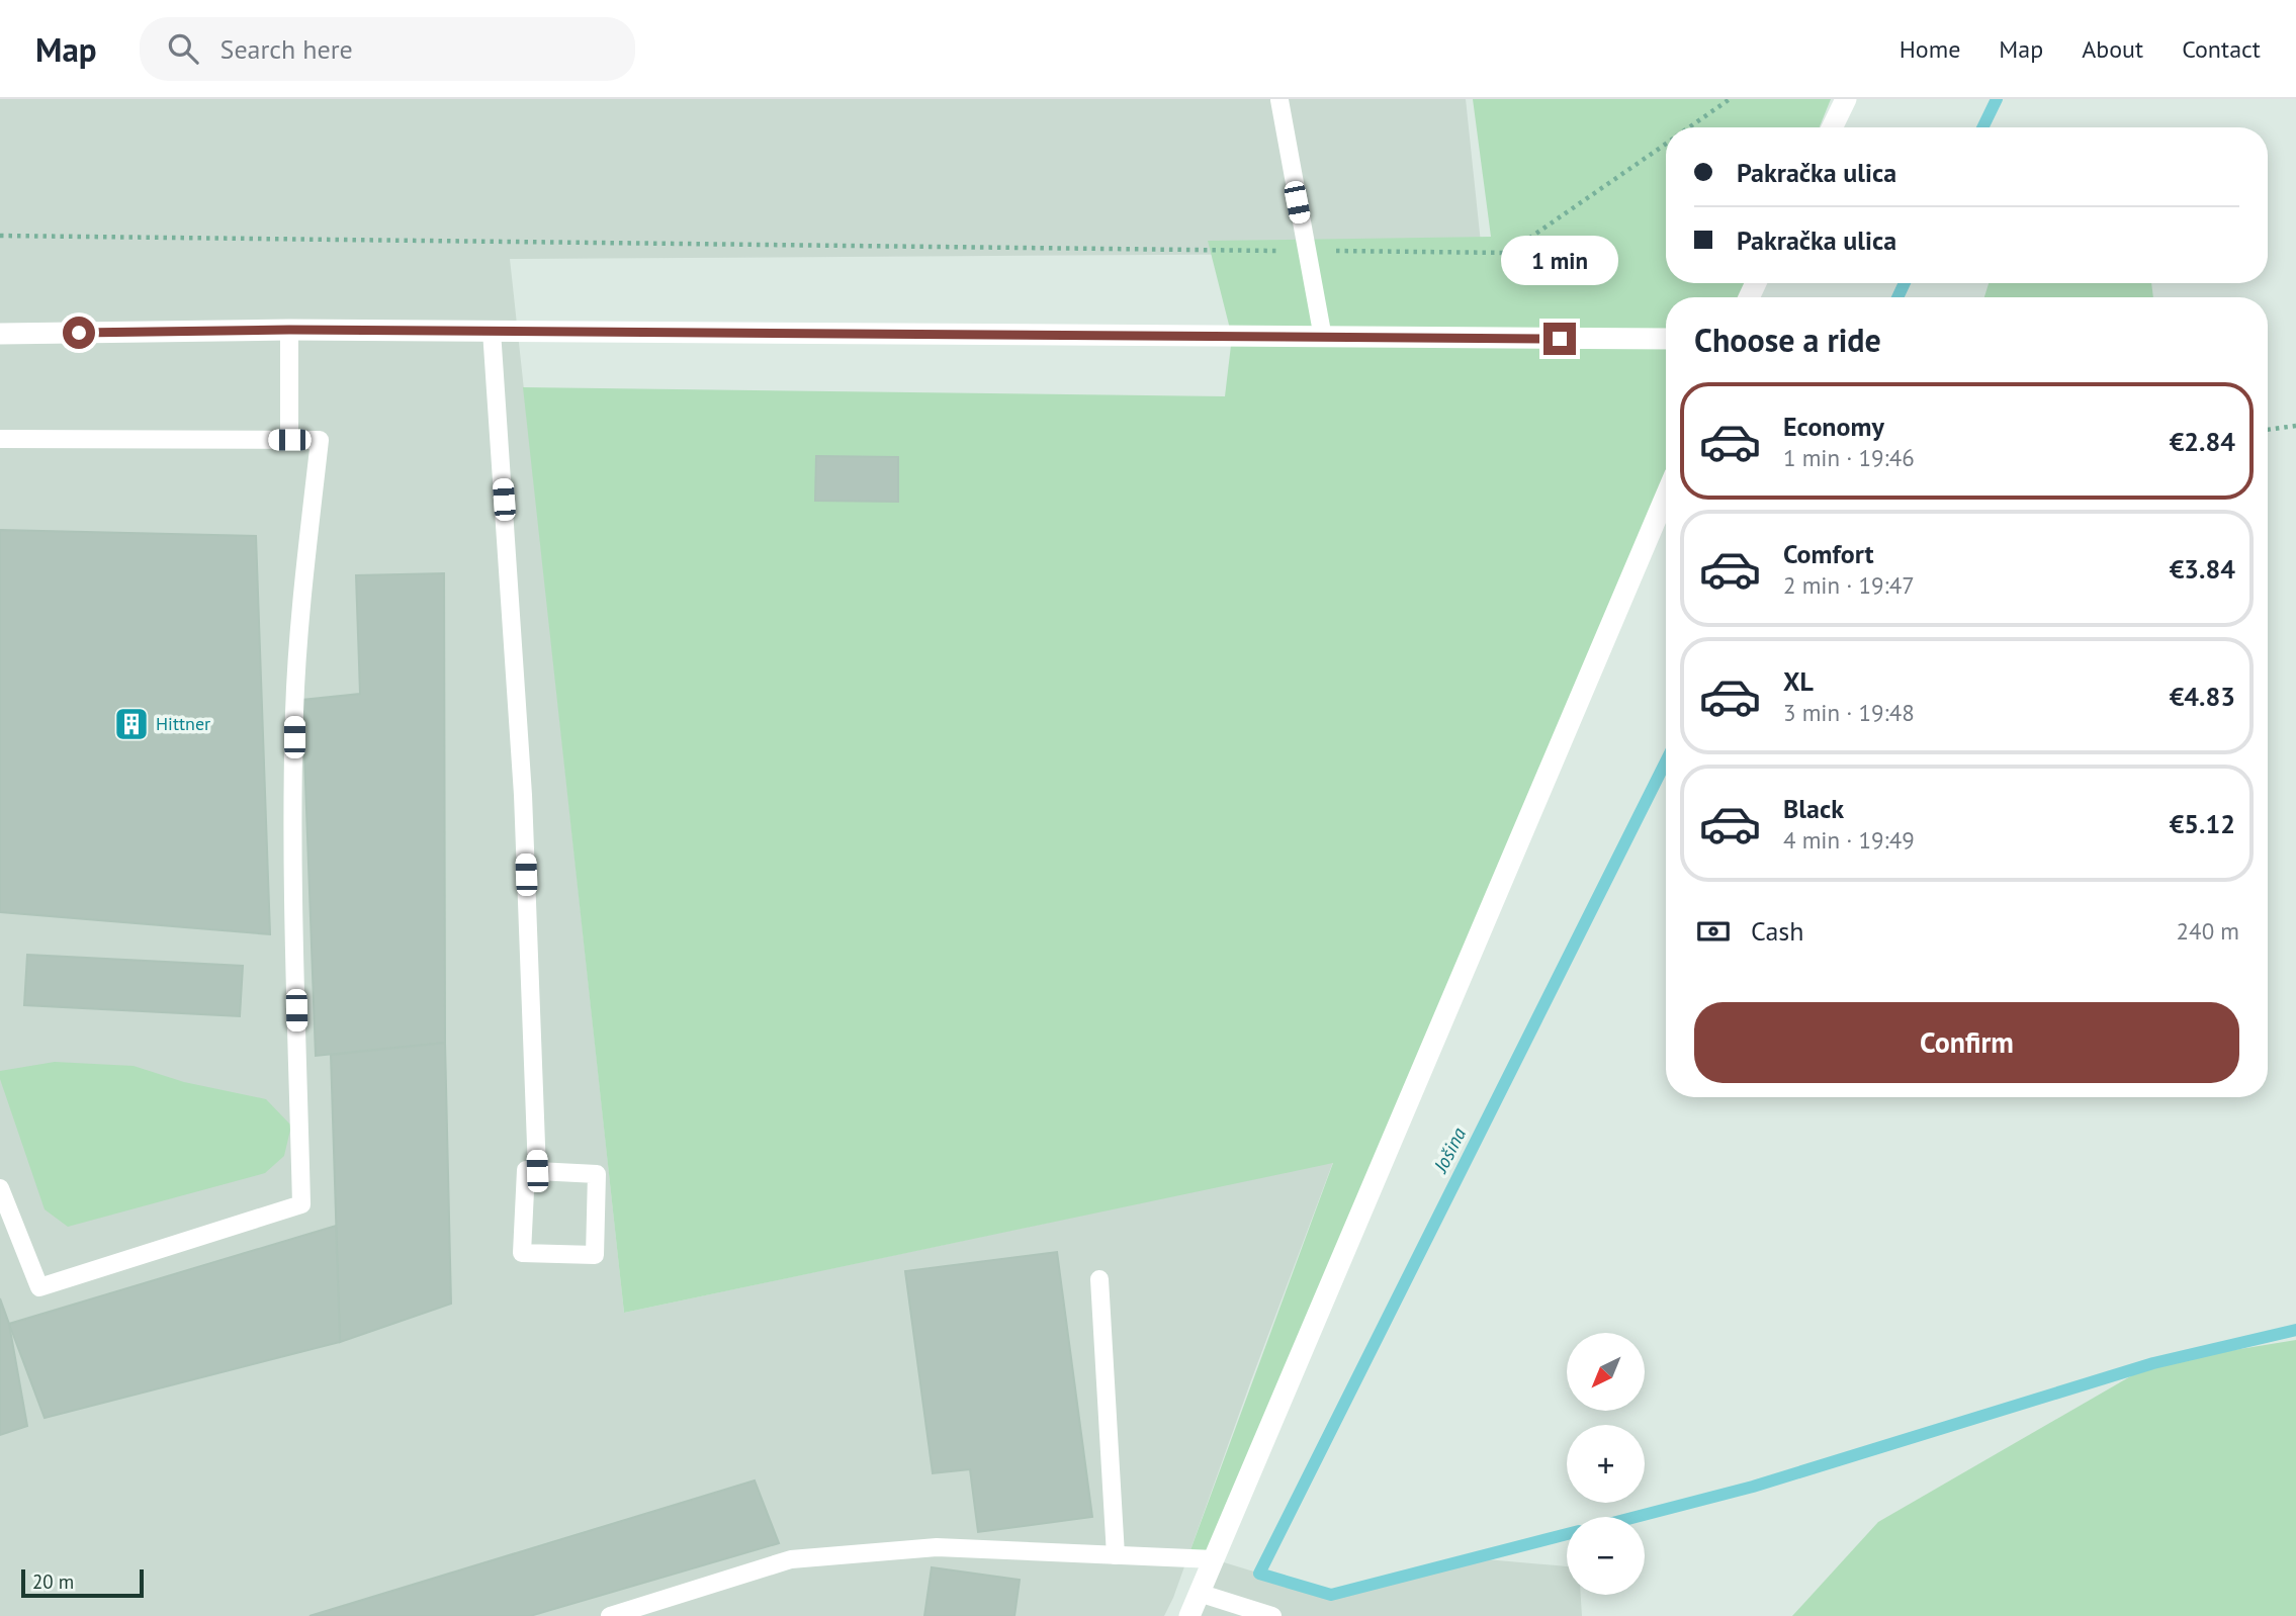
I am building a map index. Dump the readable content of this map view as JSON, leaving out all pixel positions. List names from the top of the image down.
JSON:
{
  "water": ["Jošina"],
  "places": {
    "building": ["Hittner"]
  },
  "scale_bar": "20 m",
  "north": "bottom left",
  "page": {
    "header": "Map",
    "search": "Search here",
    "nav": [
      "Home",
      "Map",
      "About",
      "Contact"
    ],
    "banner": ["Pakračka ulica", "Pakračka ulica"],
    "bubble": "1 min",
    "heading": "Choose a ride",
    "list": [
      {
        "name": "Economy",
        "note": "1 min · 19:46",
        "value": "€2.84"
      },
      {
        "name": "Comfort",
        "note": "2 min · 19:47",
        "value": "€3.84"
      },
      {
        "name": "XL",
        "note": "3 min · 19:48",
        "value": "€4.83"
      },
      {
        "name": "Black",
        "note": "4 min · 19:49",
        "value": "€5.12"
      }
    ],
    "pay": ["Cash", "240 m"],
    "buttons": "Confirm",
    "map_buttons": ["+", "−"],
    "scale": "20 m"
  }
}
